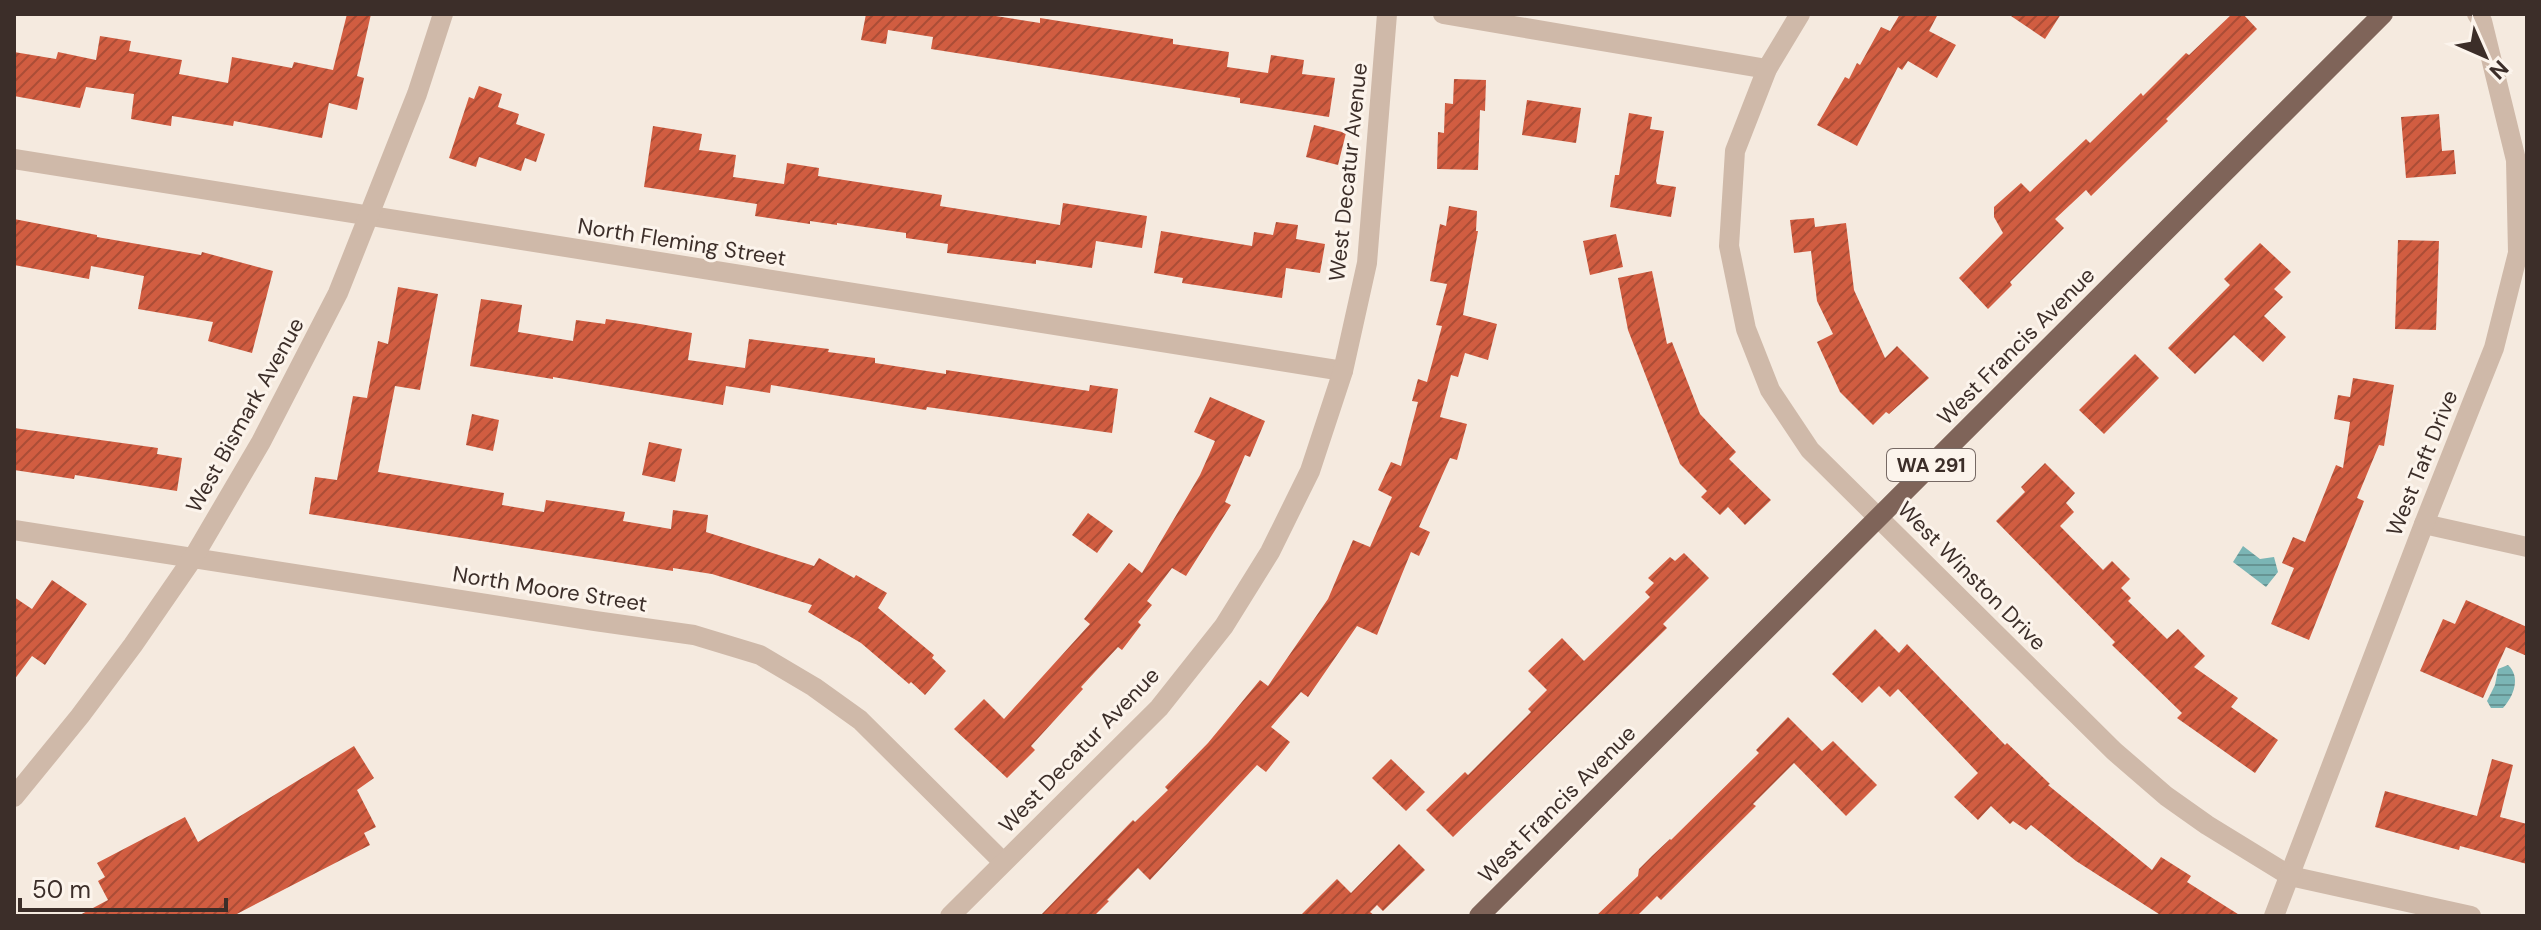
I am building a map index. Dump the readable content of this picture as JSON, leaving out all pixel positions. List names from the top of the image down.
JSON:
{
  "streets": {
    "main road": ["West Francis Avenue", "WA 291"],
    "street": [
      "West Decatur Avenue",
      "North Fleming Street",
      "West Bismark Avenue",
      "West Taft Drive",
      "West Winston Drive",
      "North Moore Street"
    ]
  },
  "crossings": [
    ["West Decatur Avenue", "North Fleming Street"],
    ["West Decatur Avenue", "North Moore Street"],
    ["North Fleming Street", "West Bismark Avenue"],
    ["West Francis Avenue", "West Winston Drive"],
    ["West Bismark Avenue", "North Moore Street"],
    ["West Taft Drive", "West Winston Drive"]
  ],
  "scale_bar": "50 m",
  "north": "bottom right"
}
